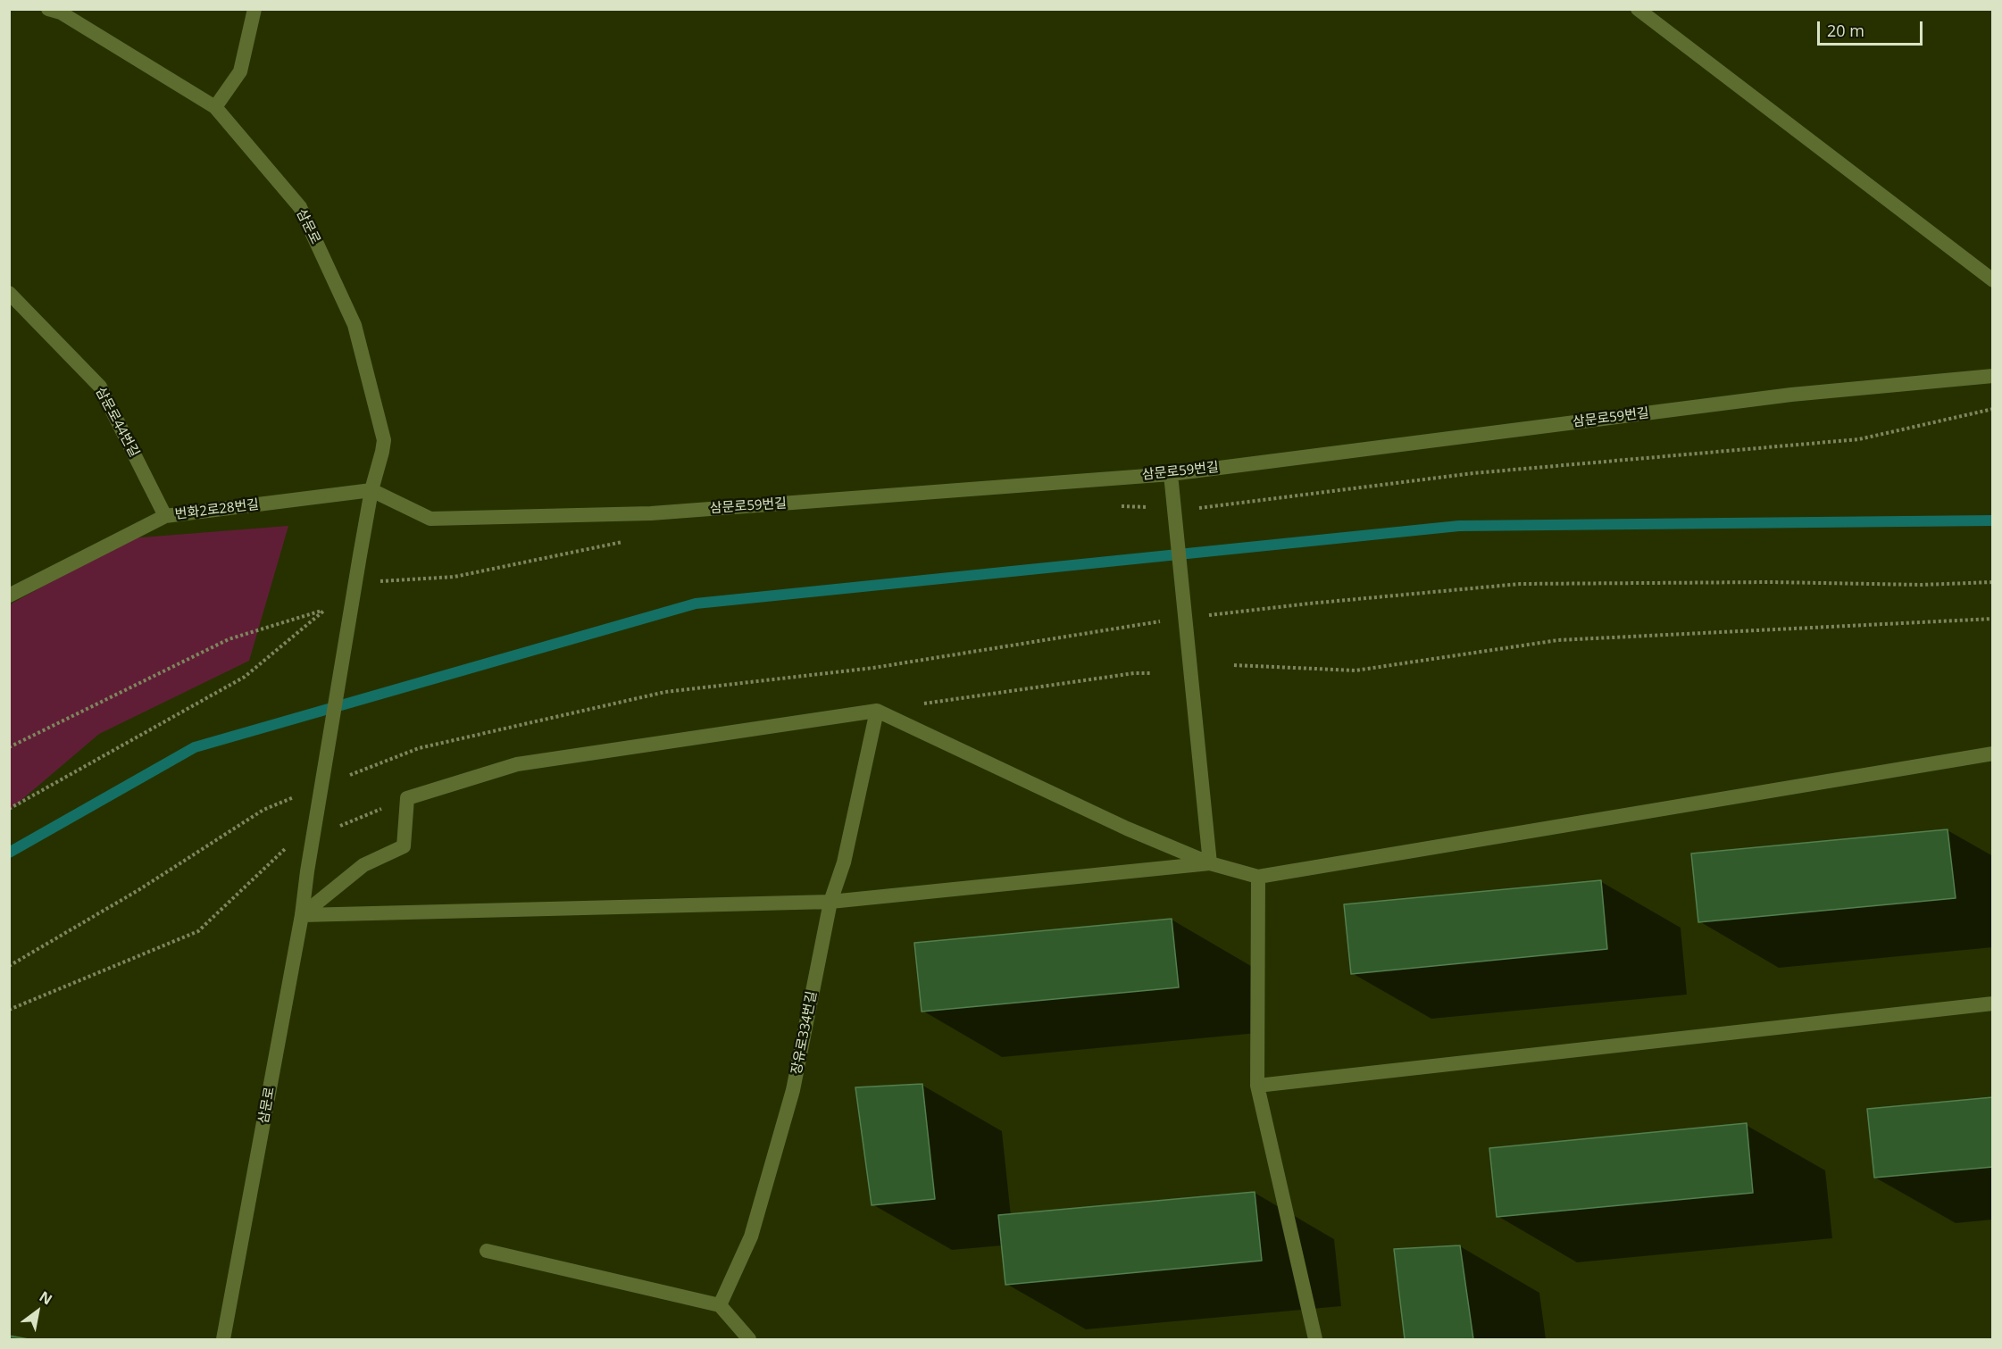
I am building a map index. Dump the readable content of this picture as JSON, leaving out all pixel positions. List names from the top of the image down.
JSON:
{
  "streets": {
    "street": [
      "삼문로",
      "삼문로59번길",
      "삼문로44번길",
      "번화2로28번길",
      "장유로334번길"
    ]
  },
  "crossings": [
    ["삼문로", "삼문로59번길"],
    ["삼문로", "번화2로28번길"],
    ["삼문로59번길", "번화2로28번길"],
    ["삼문로44번길", "번화2로28번길"]
  ],
  "scale_bar": "20 m",
  "north": "top right"
}
